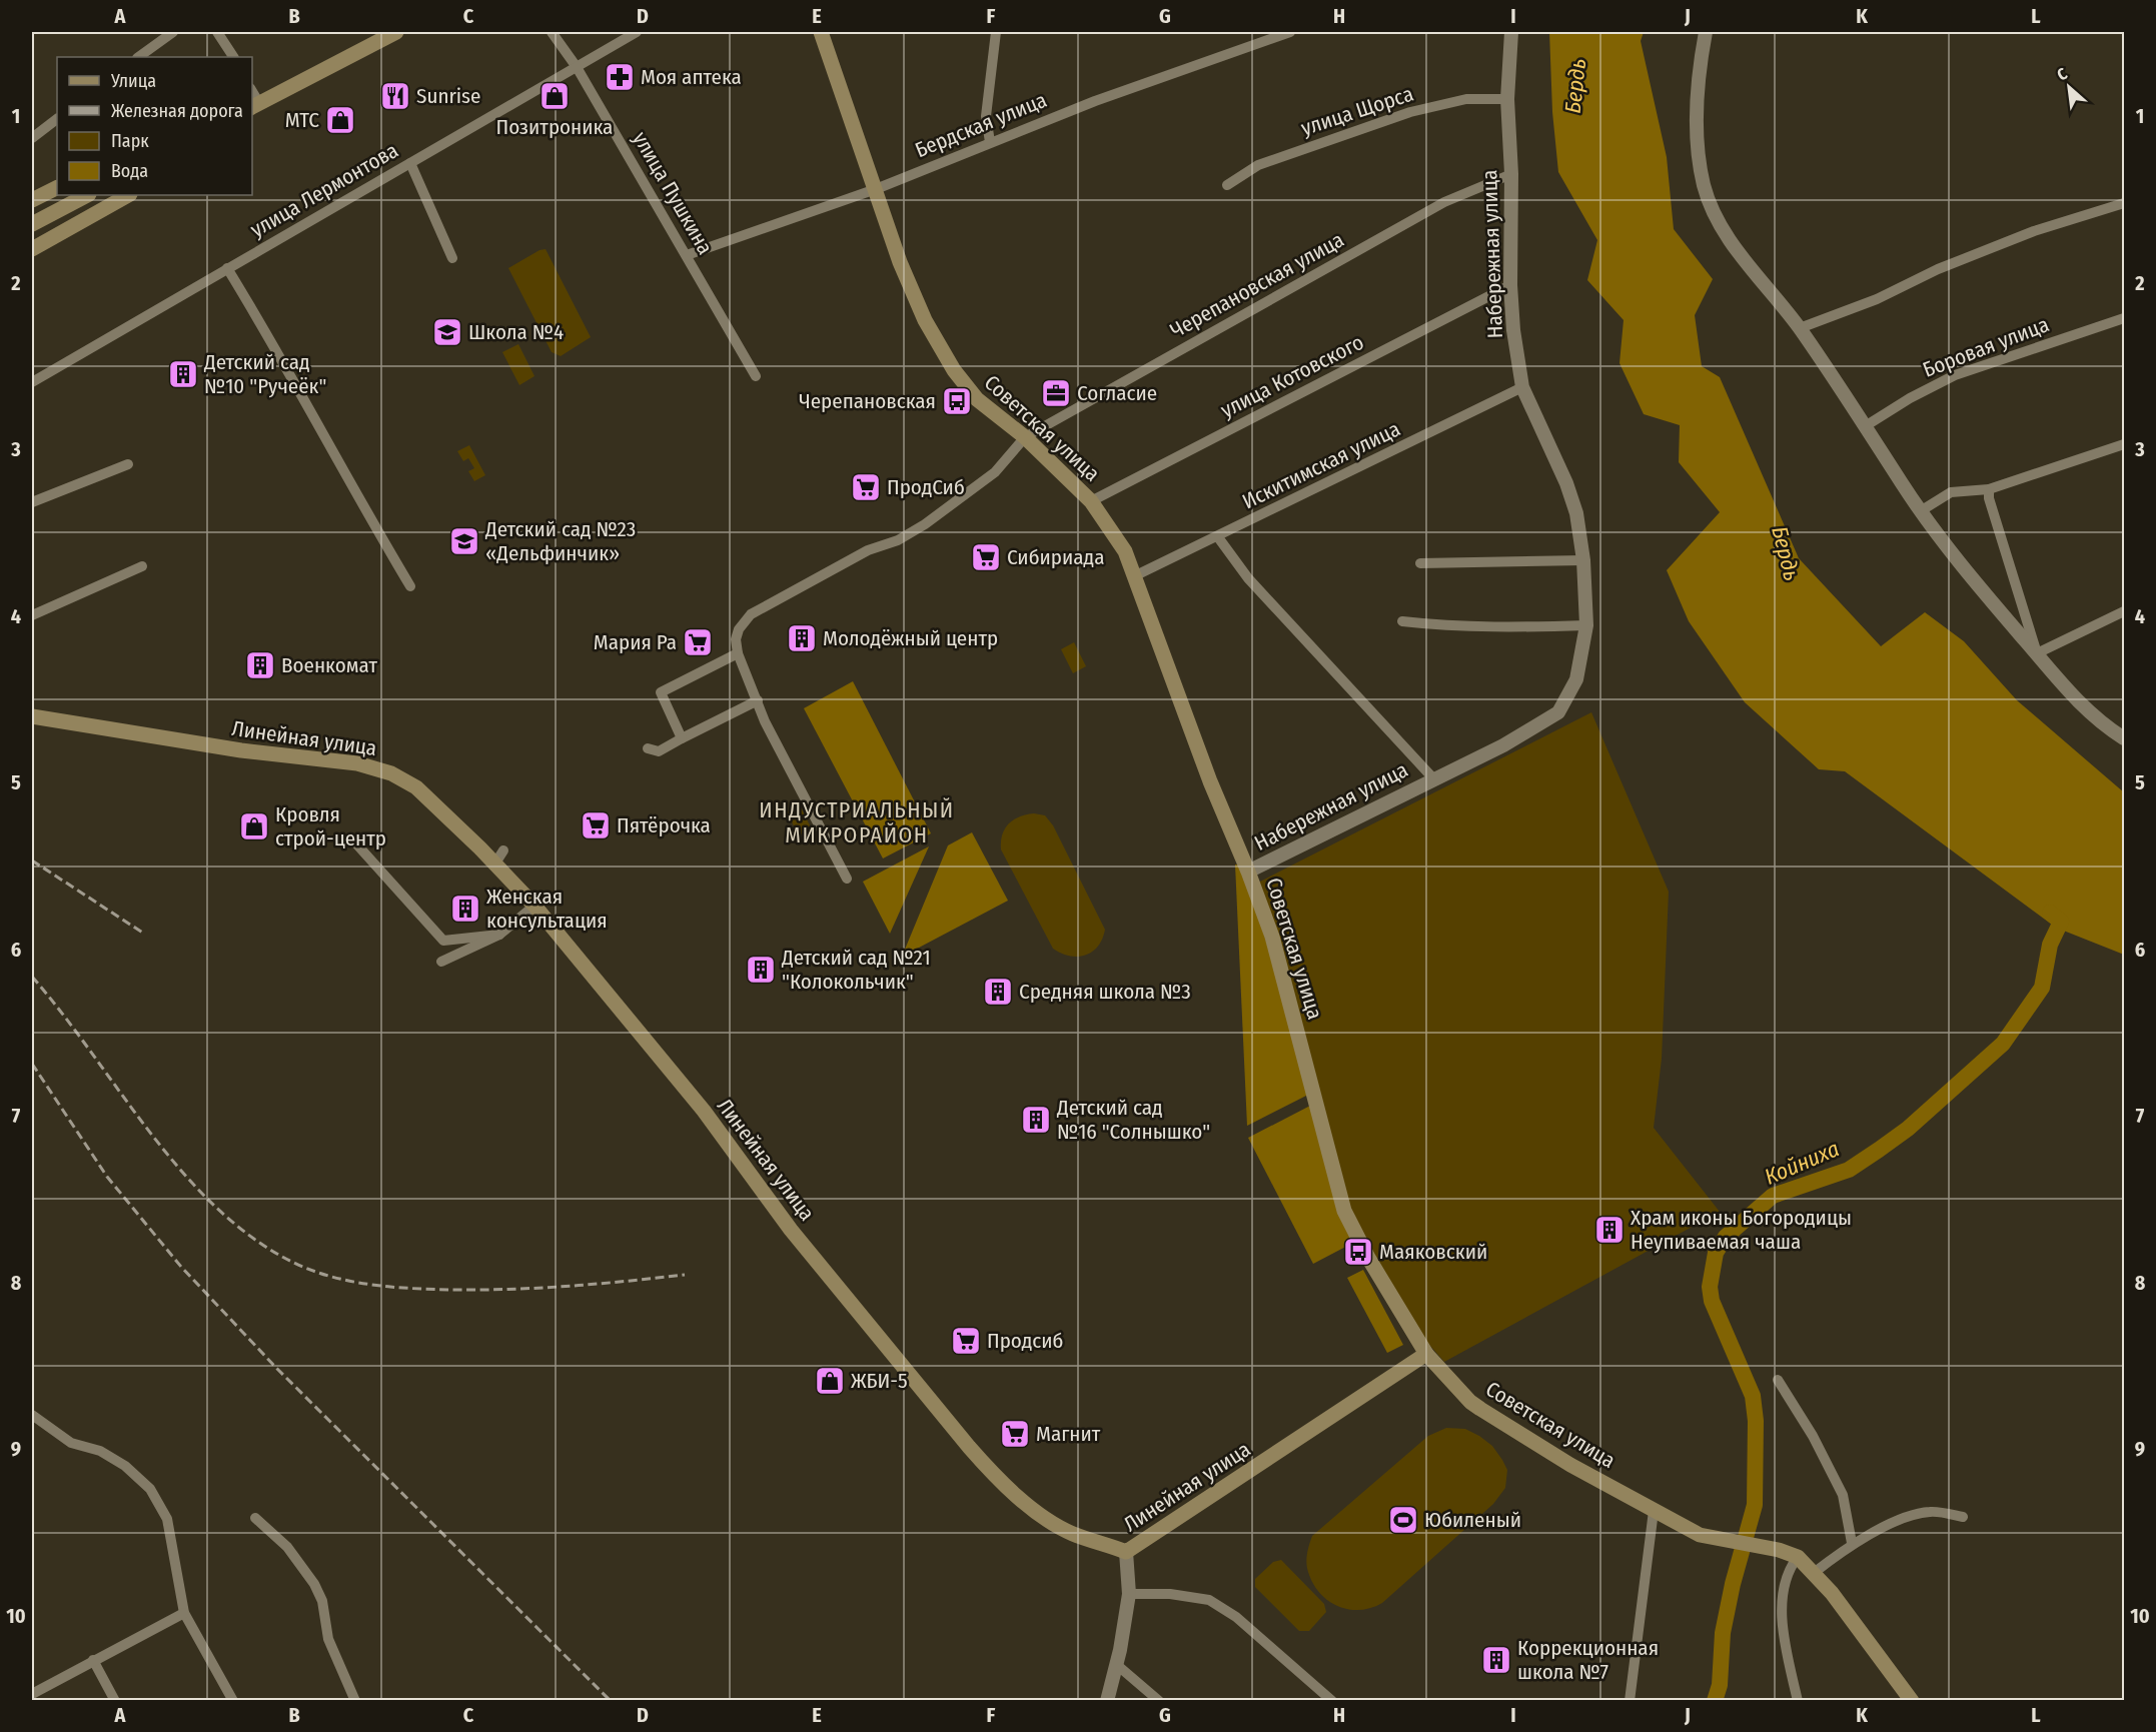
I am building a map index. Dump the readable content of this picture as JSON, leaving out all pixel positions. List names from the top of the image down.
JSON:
{
  "streets": {
    "main road": ["Советская улица", "Линейная улица"],
    "street": [
      "улица Щорса",
      "Бердская улица",
      "улица Лермонтова",
      "улица Пушкина",
      "Набережная улица",
      "Черепановская улица",
      "Боровая улица",
      "улица Котовского",
      "Искитимская улица"
    ]
  },
  "crossings": [
    ["улица Щорса", "Набережная улица"],
    ["Бердская улица", "улица Пушкина"],
    ["Бердская улица", "Советская улица"],
    ["улица Лермонтова", "улица Пушкина"],
    ["Набережная улица", "Черепановская улица"],
    ["Набережная улица", "улица Котовского"],
    ["Набережная улица", "Советская улица"],
    ["Набережная улица", "Искитимская улица"],
    ["Черепановская улица", "Советская улица"],
    ["улица Котовского", "Советская улица"],
    ["Советская улица", "Искитимская улица"],
    ["Советская улица", "Линейная улица"]
  ],
  "districts": ["ИНДУСТРИАЛЬНЫЙ МИКРОРАЙОН"],
  "water": ["Бердь", "Койниха"],
  "places": {
    "pharmacy": ["Моя аптека"],
    "restaurant": ["Sunrise"],
    "shop": [
      "Позитроника",
      "МТС",
      "Кровля строй-центр",
      "ЖБИ-5"
    ],
    "school or university": ["Школа №4", "Детский сад №23 «Дельфинчик»"],
    "building": [
      "Детский сад №10 \"Ручеёк\"",
      "Молодёжный центр",
      "Военкомат",
      "Женская консультация",
      "Детский сад №21 \"Колокольчик\"",
      "Средняя школа №3",
      "Детский сад №16 \"Солнышко\"",
      "Храм иконы Богородицы Неупиваемая чаша",
      "Коррекционная школа №7"
    ],
    "office": ["Согласие"],
    "bus stop": ["Черепановская", "Маяковский"],
    "supermarket": [
      "ПродСиб",
      "Сибириада",
      "Мария Ра",
      "Пятёрочка",
      "Продсиб",
      "Магнит"
    ],
    "sports": ["Юбиленый"]
  },
  "legend": [
    "Улица",
    "Железная дорога",
    "Парк",
    "Вода"
  ],
  "north": "top left",
  "grid": {
    "columns": [
      "A",
      "B",
      "C",
      "D",
      "E",
      "F",
      "G",
      "H",
      "I",
      "J",
      "K",
      "L"
    ],
    "rows": [
      "1",
      "2",
      "3",
      "4",
      "5",
      "6",
      "7",
      "8",
      "9",
      "10"
    ]
  }
}
